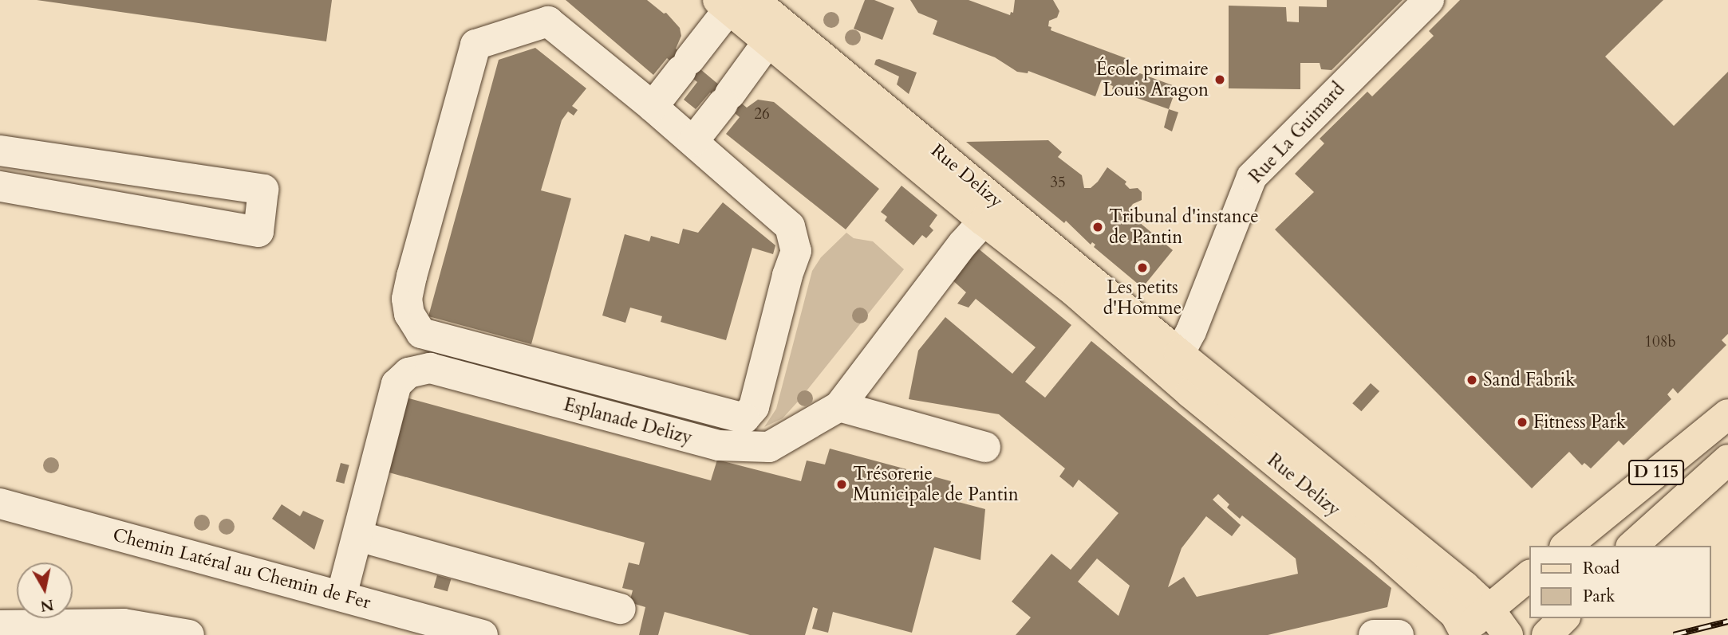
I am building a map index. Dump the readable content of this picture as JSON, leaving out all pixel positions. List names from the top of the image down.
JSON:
{
  "streets": {
    "main road": ["Rue Delizy", "D 115"],
    "street": ["Rue La Guimard", "Esplanade Delizy", "Chemin Latéral au Chemin de Fer"]
  },
  "crossings": [
    ["Rue La Guimard", "Rue Delizy"],
    ["Rue Delizy", "Esplanade Delizy"],
    ["Esplanade Delizy", "Chemin Latéral au Chemin de Fer"]
  ],
  "places": [
    "École primaire Louis Aragon",
    "Tribunal d'instance de Pantin",
    "Les petits d'Homme",
    "Sand Fabrik",
    "Fitness Park",
    "Trésorerie Municipale de Pantin"
  ],
  "house_numbers": ["26", "35", "108b"],
  "legend": ["Road", "Park"],
  "north": "bottom"
}
